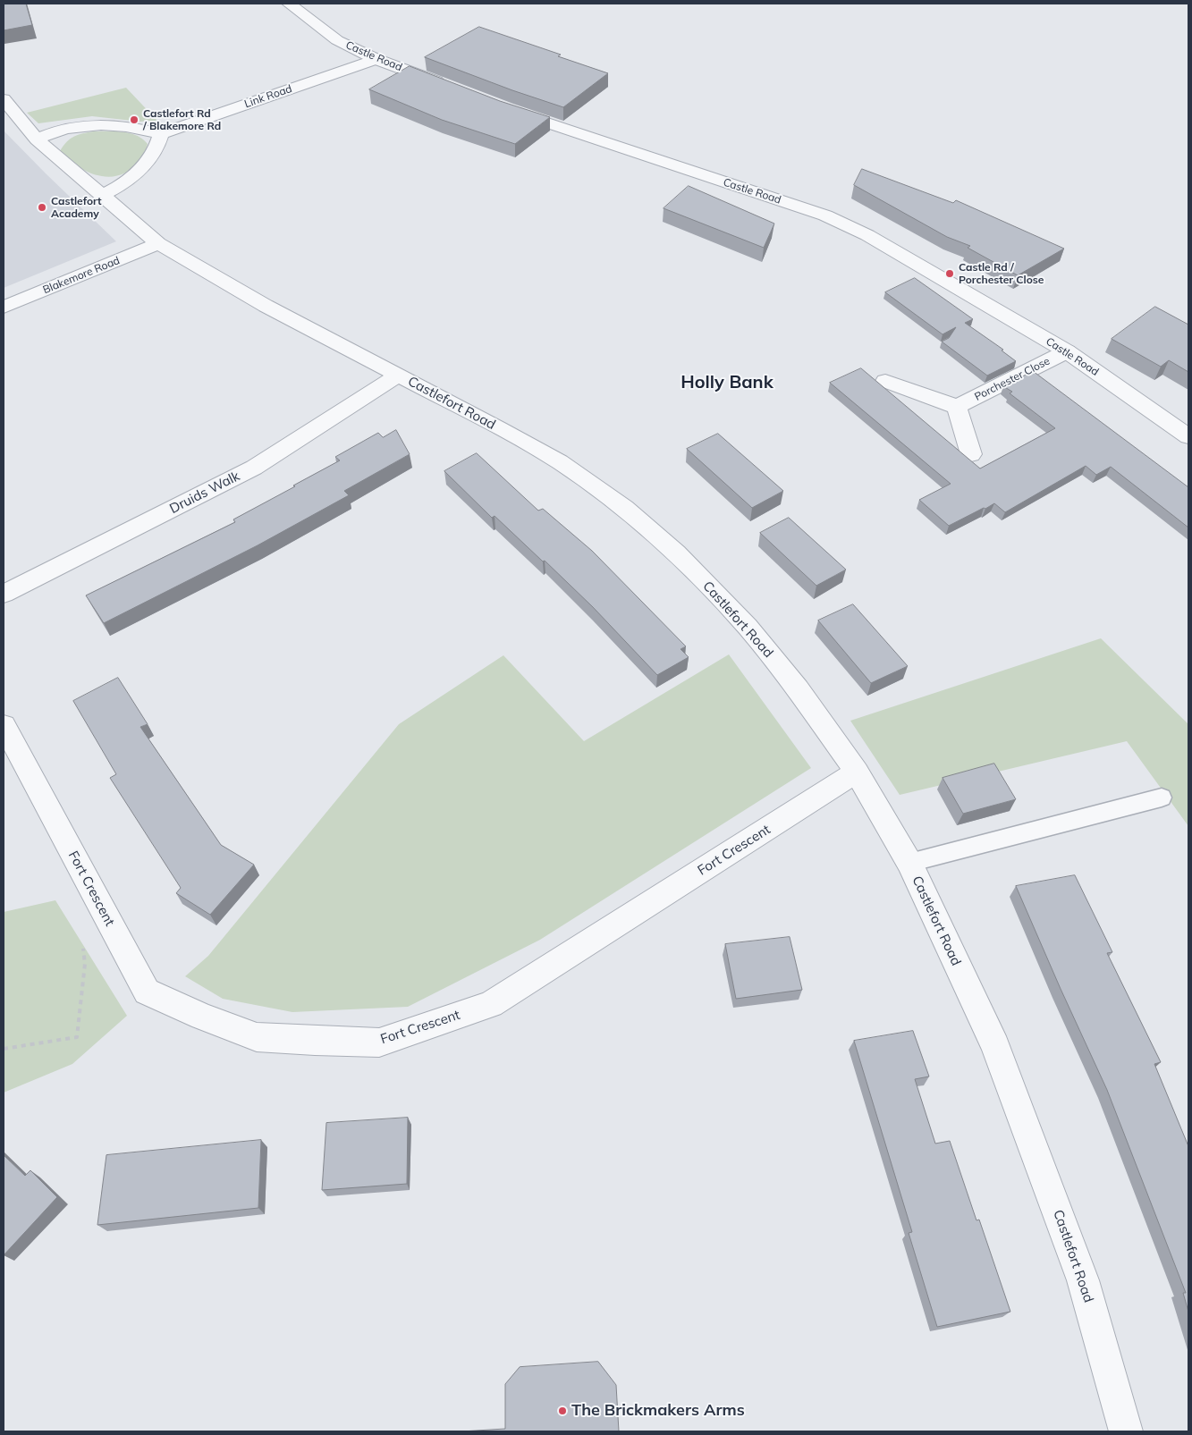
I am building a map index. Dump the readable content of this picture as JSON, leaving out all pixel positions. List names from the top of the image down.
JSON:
{
  "streets": {
    "street": [
      "Castle Road",
      "Link Road",
      "Blakemore Road",
      "Porchester Close",
      "Castlefort Road",
      "Druids Walk",
      "Fort Crescent"
    ]
  },
  "crossings": [
    ["Castle Road", "Link Road"],
    ["Castle Road", "Porchester Close"],
    ["Blakemore Road", "Castlefort Road"],
    ["Castlefort Road", "Druids Walk"],
    ["Castlefort Road", "Fort Crescent"]
  ],
  "districts": ["Holly Bank"],
  "places": [
    "Castlefort Rd / Blakemore Rd",
    "Castlefort Academy",
    "Castle Rd / Porchester Close",
    "The Brickmakers Arms"
  ]
}
